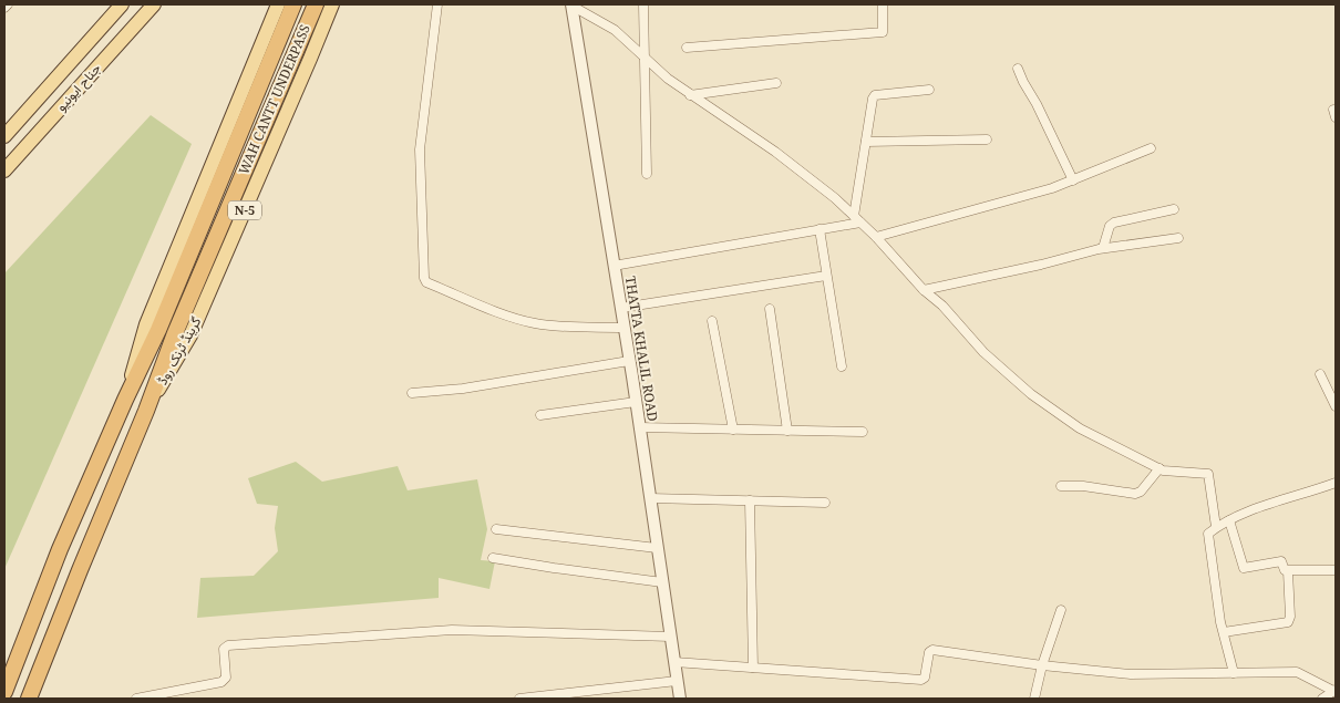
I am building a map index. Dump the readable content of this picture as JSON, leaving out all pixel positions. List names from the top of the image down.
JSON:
{
  "streets": {
    "highway": ["WAH CANTT UNDERPASS", "N-5", "گرینڈ ٹرنک روڈ"],
    "main road": ["جناح ایونیو"],
    "street": ["THATTA KHALIL ROAD"]
  },
  "crossings": [
    ["WAH CANTT UNDERPASS", "گرینڈ ٹرنک روڈ"]
  ]
}
